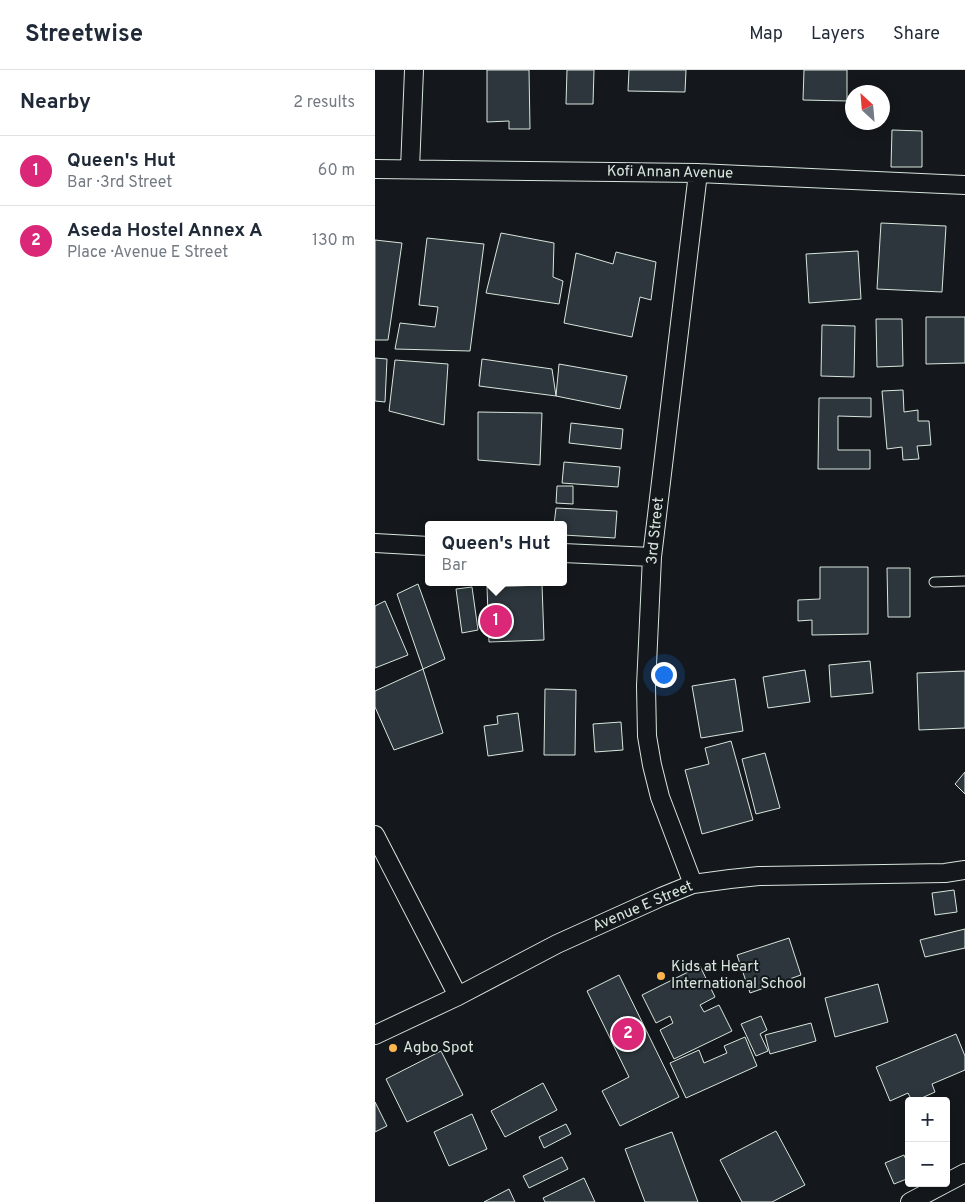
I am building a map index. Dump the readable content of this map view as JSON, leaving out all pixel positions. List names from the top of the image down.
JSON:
{
  "streets": {
    "street": ["Kofi Annan Avenue", "3rd Street", "Avenue E Street"]
  },
  "crossings": [
    ["Kofi Annan Avenue", "3rd Street"],
    ["3rd Street", "Avenue E Street"]
  ],
  "places": ["Kids at Heart International School", "Agbo Spot"],
  "north": "top left",
  "page": {
    "header": "Streetwise",
    "nav": ["Map", "Layers", "Share"],
    "heading": ["Nearby", "2 results"],
    "list": [
      {
        "mark": "1",
        "name": "Queen's Hut",
        "note": "Bar · 3rd Street",
        "value": "60 m"
      },
      {
        "mark": "2",
        "name": "Aseda Hostel Annex A",
        "note": "Place · Avenue E Street",
        "value": "130 m"
      }
    ],
    "popup": ["Queen's Hut", "Bar"],
    "pins": ["1", "2"],
    "map_buttons": ["+", "−"]
  }
}
